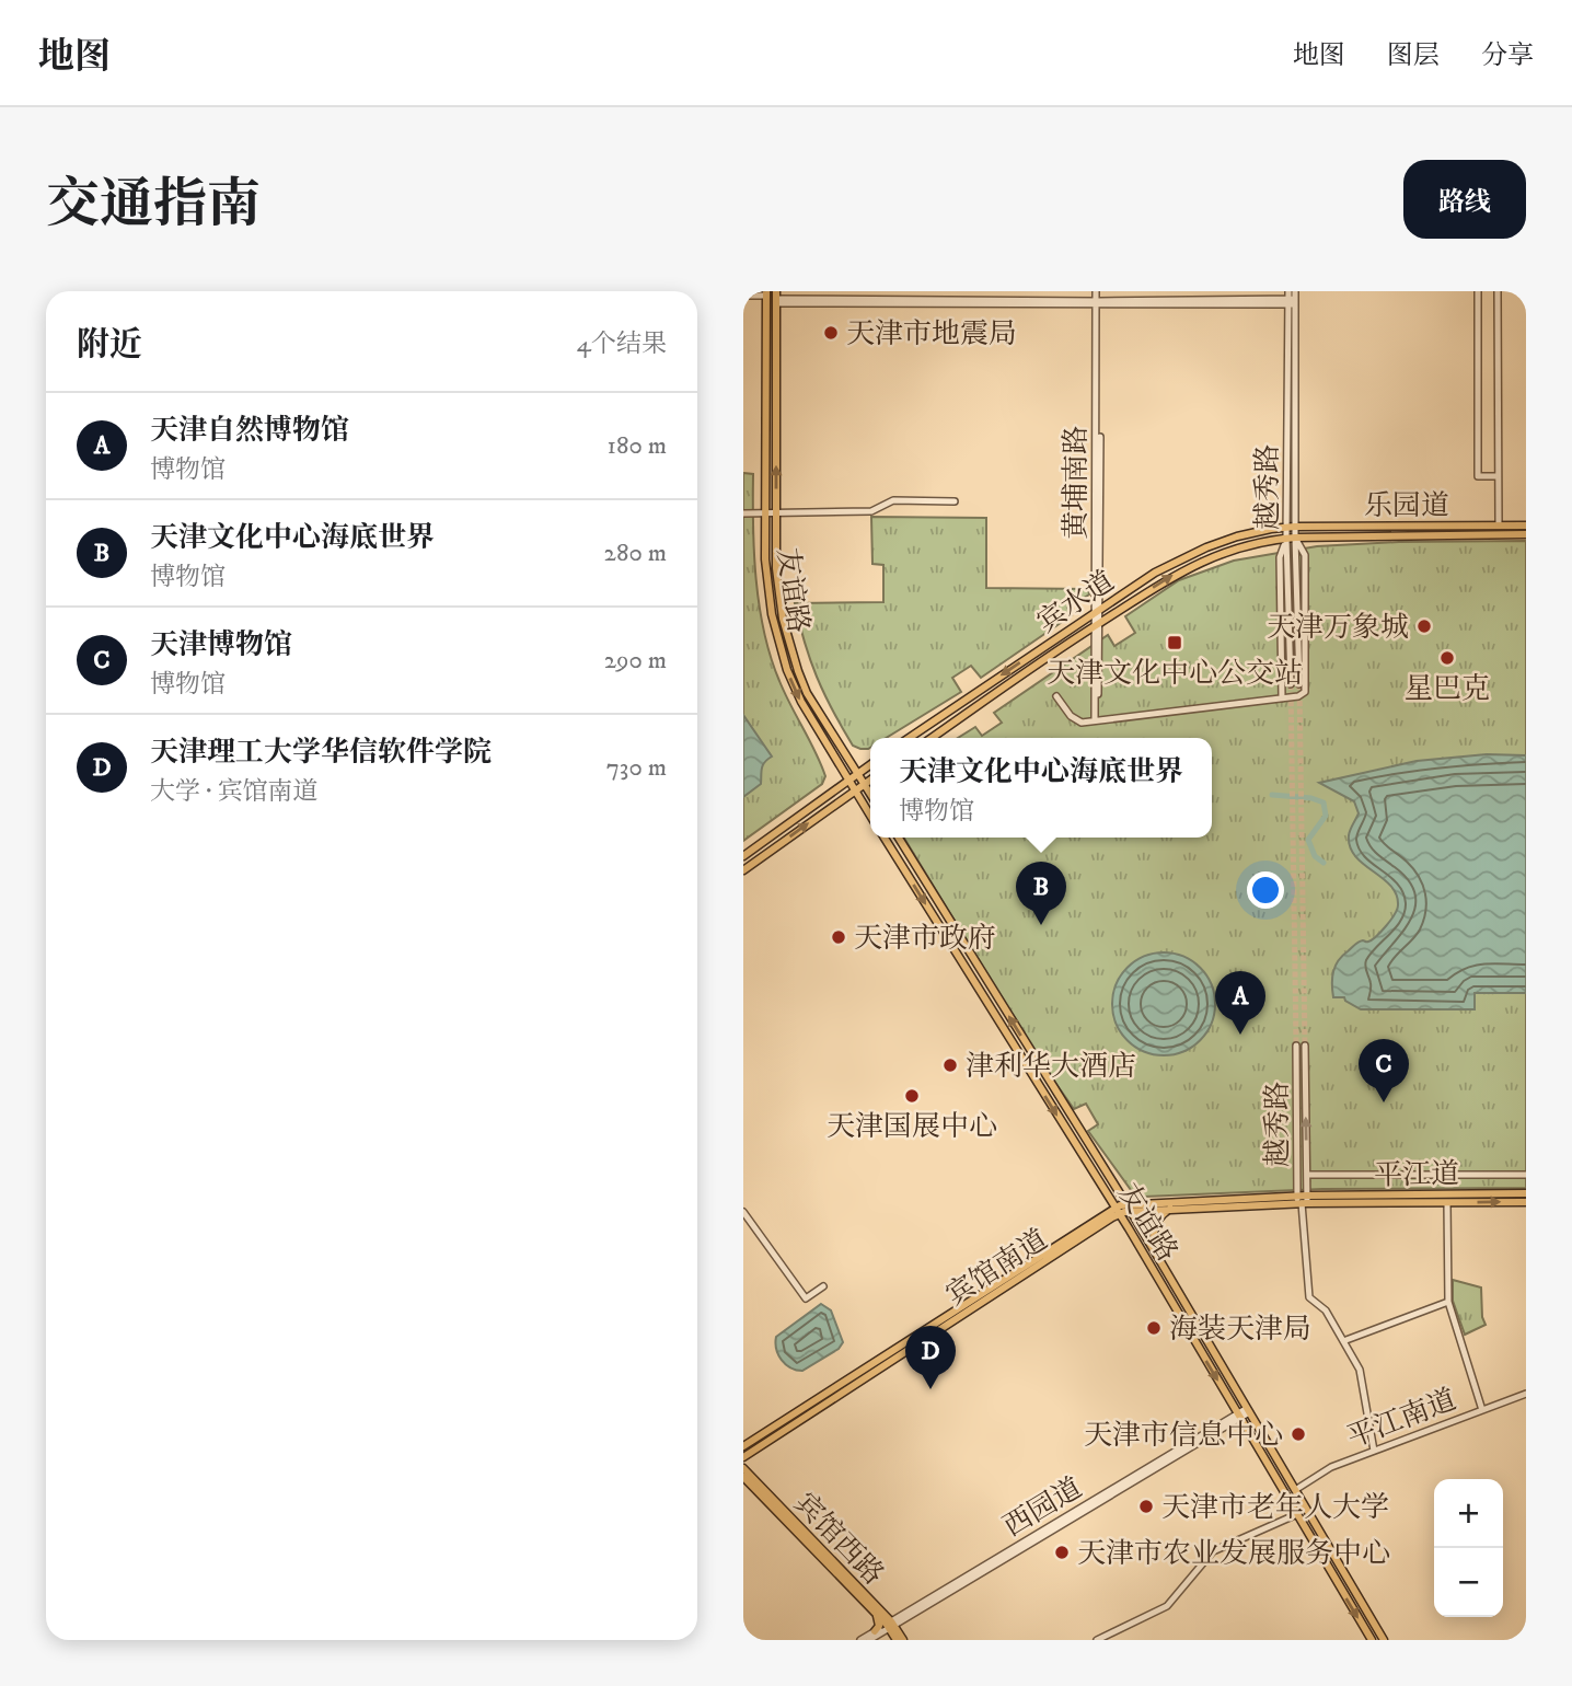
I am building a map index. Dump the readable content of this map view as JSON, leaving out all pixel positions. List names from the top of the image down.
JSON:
{
  "streets": {
    "main road": [
      "乐园道",
      "友谊路",
      "宾水道",
      "平江道",
      "宾馆南道",
      "宾馆西路"
    ],
    "street": [
      "黄埔南路",
      "越秀路",
      "平江南道",
      "西园道"
    ]
  },
  "crossings": [
    ["黄埔南路", "宾水道"],
    ["越秀路", "乐园道"],
    ["越秀路", "宾水道"],
    ["越秀路", "平江道"],
    ["乐园道", "宾水道"],
    ["友谊路", "宾馆南道"],
    ["友谊路", "平江南道"],
    ["友谊路", "西园道"],
    ["西园道", "宾馆西路"]
  ],
  "places": {
    "other": [
      "天津市地震局",
      "天津万象城",
      "星巴克",
      "天津市政府",
      "津利华大酒店",
      "天津国展中心",
      "海装天津局",
      "天津市信息中心",
      "天津市老年人大学",
      "天津市农业发展服务中心"
    ],
    "transit": ["天津文化中心公交站"]
  },
  "page": {
    "header": "地图",
    "nav": ["地图", "图层", "分享"],
    "title": "交通指南",
    "buttons": "路线",
    "heading": ["附近", "4个结果"],
    "list": [
      {
        "mark": "A",
        "name": "天津自然博物馆",
        "note": "博物馆",
        "value": "180 m"
      },
      {
        "mark": "B",
        "name": "天津文化中心海底世界",
        "note": "博物馆",
        "value": "280 m"
      },
      {
        "mark": "C",
        "name": "天津博物馆",
        "note": "博物馆",
        "value": "290 m"
      },
      {
        "mark": "D",
        "name": "天津理工大学华信软件学院",
        "note": "大学 · 宾馆南道",
        "value": "730 m"
      }
    ],
    "popup": ["天津文化中心海底世界", "博物馆"],
    "pins": [
      "B",
      "A",
      "C",
      "D"
    ],
    "map_buttons": ["+", "−"]
  }
}
